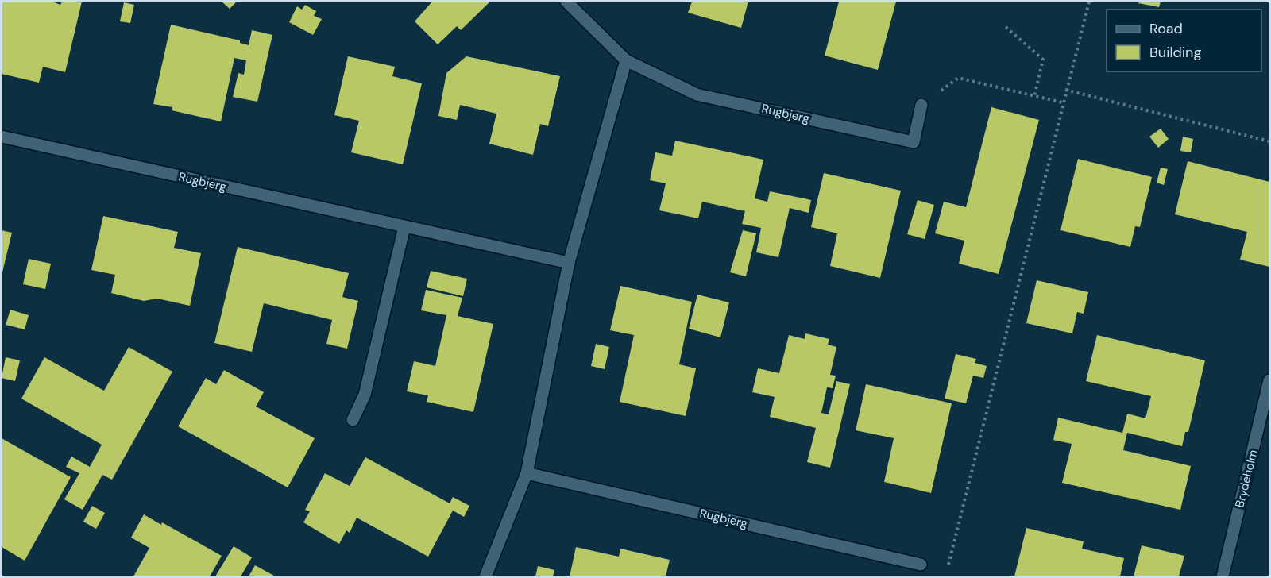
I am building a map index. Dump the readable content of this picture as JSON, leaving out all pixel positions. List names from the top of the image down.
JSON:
{
  "streets": {
    "street": ["Rugbjerg", "Brydeholm"]
  },
  "legend": ["Road", "Building"]
}
